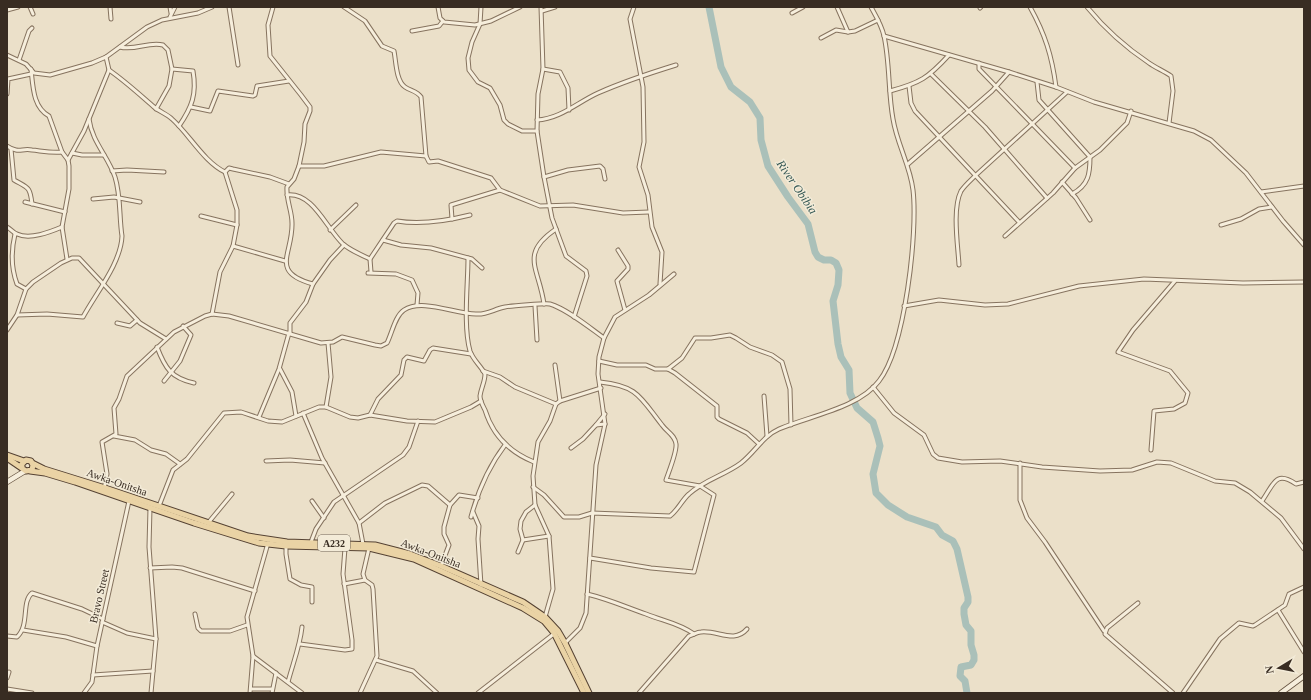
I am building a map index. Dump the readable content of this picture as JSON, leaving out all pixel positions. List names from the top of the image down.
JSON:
{
  "streets": {
    "main road": ["Awka-Onitsha", "A232"],
    "street": ["Bravo Street"]
  },
  "crossings": [
    ["Awka-Onitsha", "A232"],
    ["Awka-Onitsha", "Bravo Street"]
  ],
  "water": ["River Obibia"],
  "north": "left"
}
